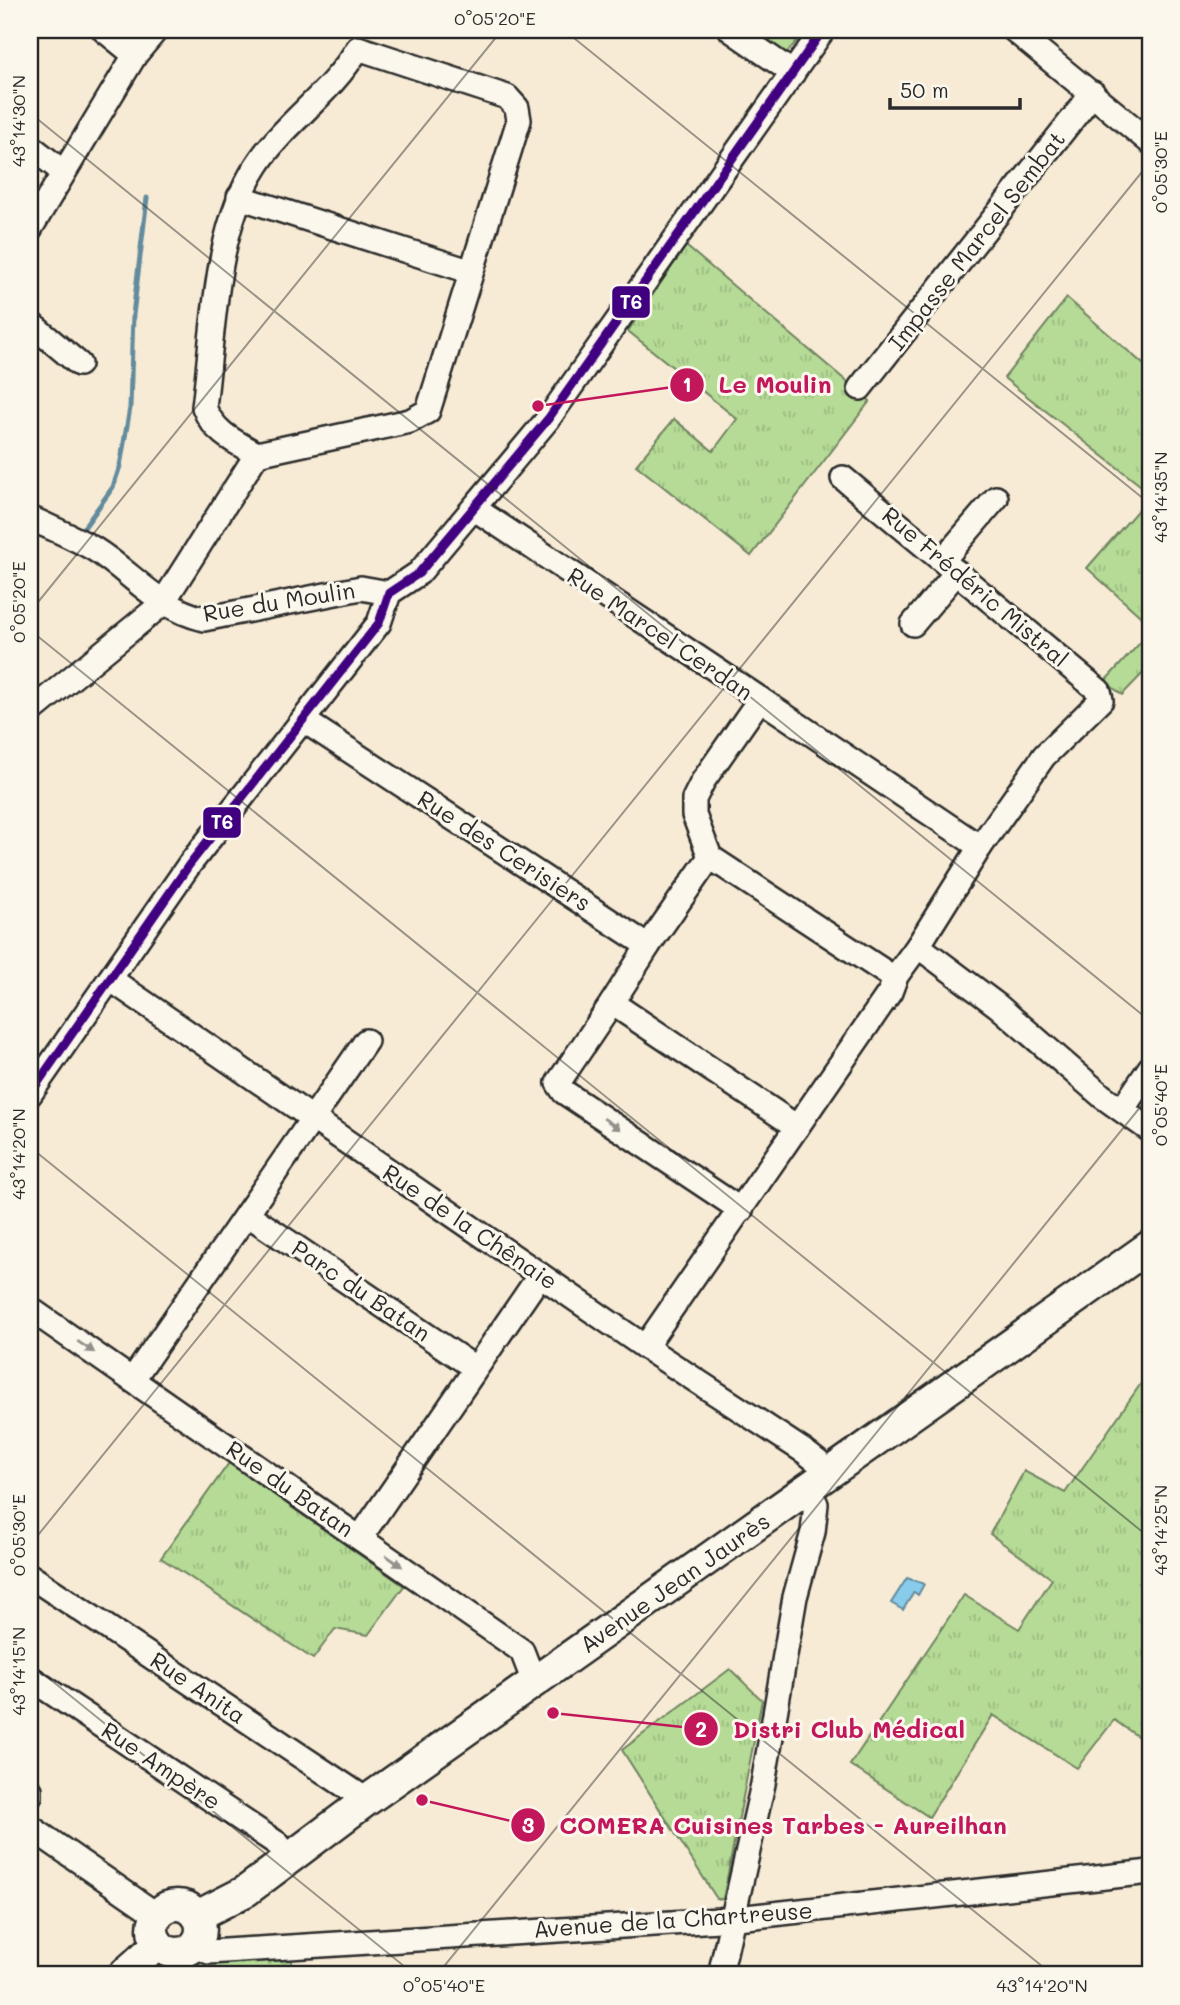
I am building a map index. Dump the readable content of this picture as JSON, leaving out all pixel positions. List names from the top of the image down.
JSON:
{
  "streets": {
    "main road": ["Avenue Jean Jaurès"],
    "street": [
      "Impasse Marcel Sembat",
      "Rue Frédéric Mistral",
      "Rue du Moulin",
      "Rue Marcel Cerdan",
      "Rue des Cerisiers",
      "Rue de la Chênaie",
      "Parc du Batan",
      "Rue du Batan",
      "Rue Anita",
      "Rue Ampère",
      "Avenue de la Chartreuse"
    ]
  },
  "crossings": [
    ["Rue de la Chênaie", "Avenue Jean Jaurès"],
    ["Rue du Batan", "Avenue Jean Jaurès"],
    ["Avenue Jean Jaurès", "Rue Anita"],
    ["Avenue Jean Jaurès", "Rue Ampère"],
    ["Avenue Jean Jaurès", "Avenue de la Chartreuse"]
  ],
  "one_way": ["Rue du Batan"],
  "places": ["Le Moulin", "Distri Club Médical", "COMERA Cuisines Tarbes - Aureilhan"],
  "lines": ["transit line T6"],
  "scale_bar": "50 m",
  "coordinates": [
    "0°05'20\"E",
    "43°14'30\"N",
    "0°05'30\"E",
    "43°14'35\"N",
    "0°05'40\"E",
    "43°14'20\"N",
    "43°14'25\"N",
    "43°14'15\"N"
  ]
}
